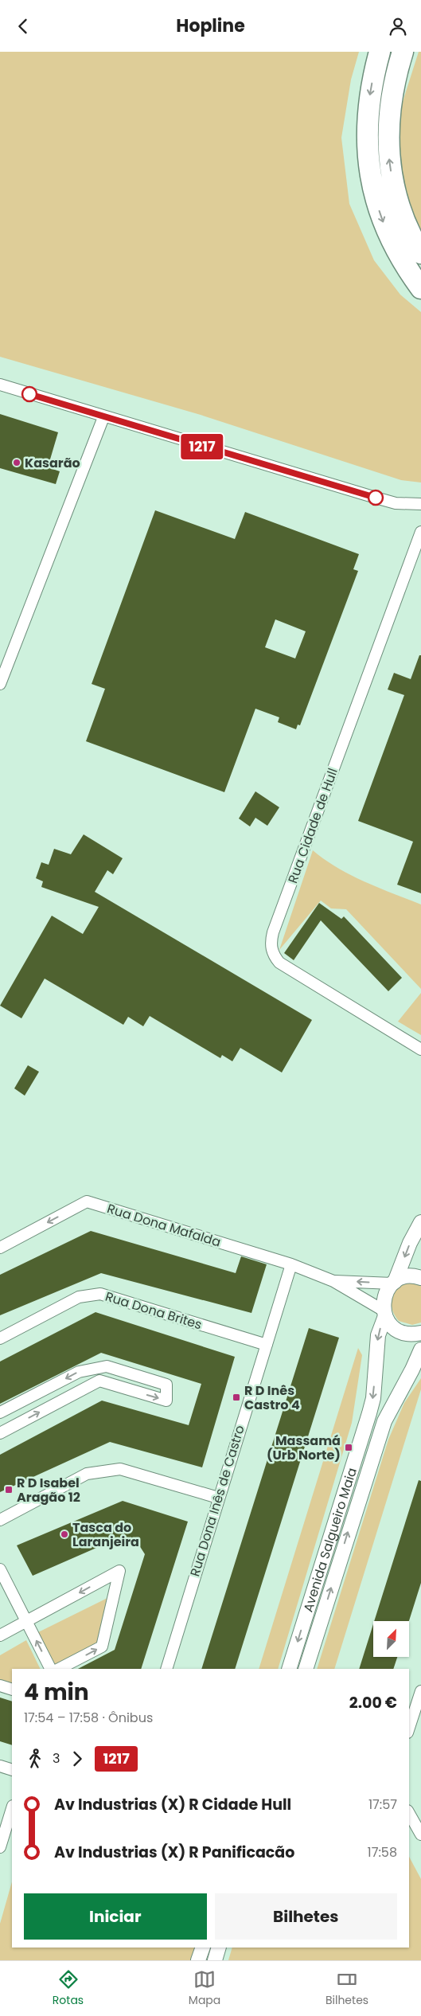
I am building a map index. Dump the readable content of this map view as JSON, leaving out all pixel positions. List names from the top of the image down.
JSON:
{
  "streets": {
    "street": [
      "Rua Cidade de Hull",
      "Rua Dona Mafalda",
      "Rua Dona Brites",
      "Rua Dona Inês de Castro",
      "Avenida Salgueiro Maia"
    ]
  },
  "crossings": [
    ["Rua Dona Mafalda", "Rua Dona Inês de Castro"],
    ["Rua Dona Mafalda", "Avenida Salgueiro Maia"],
    ["Rua Dona Brites", "Rua Dona Inês de Castro"]
  ],
  "one_way": ["Rua Dona Mafalda"],
  "places": {
    "other": ["Kasarão", "Tasca do Laranjeira"],
    "transit": ["R D Inês Castro 4", "Massamá (Urb Norte)", "R D Isabel Aragão 12"]
  },
  "lines": ["bus line 1217"],
  "north": "top right",
  "page": {
    "header": "Hopline",
    "on_map": "1217",
    "heading": ["4 min", "17:54 – 17:58 · Ônibus", "2.00 €"],
    "legs": ["3", "1217"],
    "list": [
      {
        "name": "Av Industrias (X) R Cidade Hull",
        "value": "17:57"
      },
      {
        "name": "Av Industrias (X) R Panificacão",
        "value": "17:58"
      }
    ],
    "buttons": ["Iniciar", "Bilhetes"],
    "tabs": ["Rotas", "Mapa", "Bilhetes"]
  }
}
